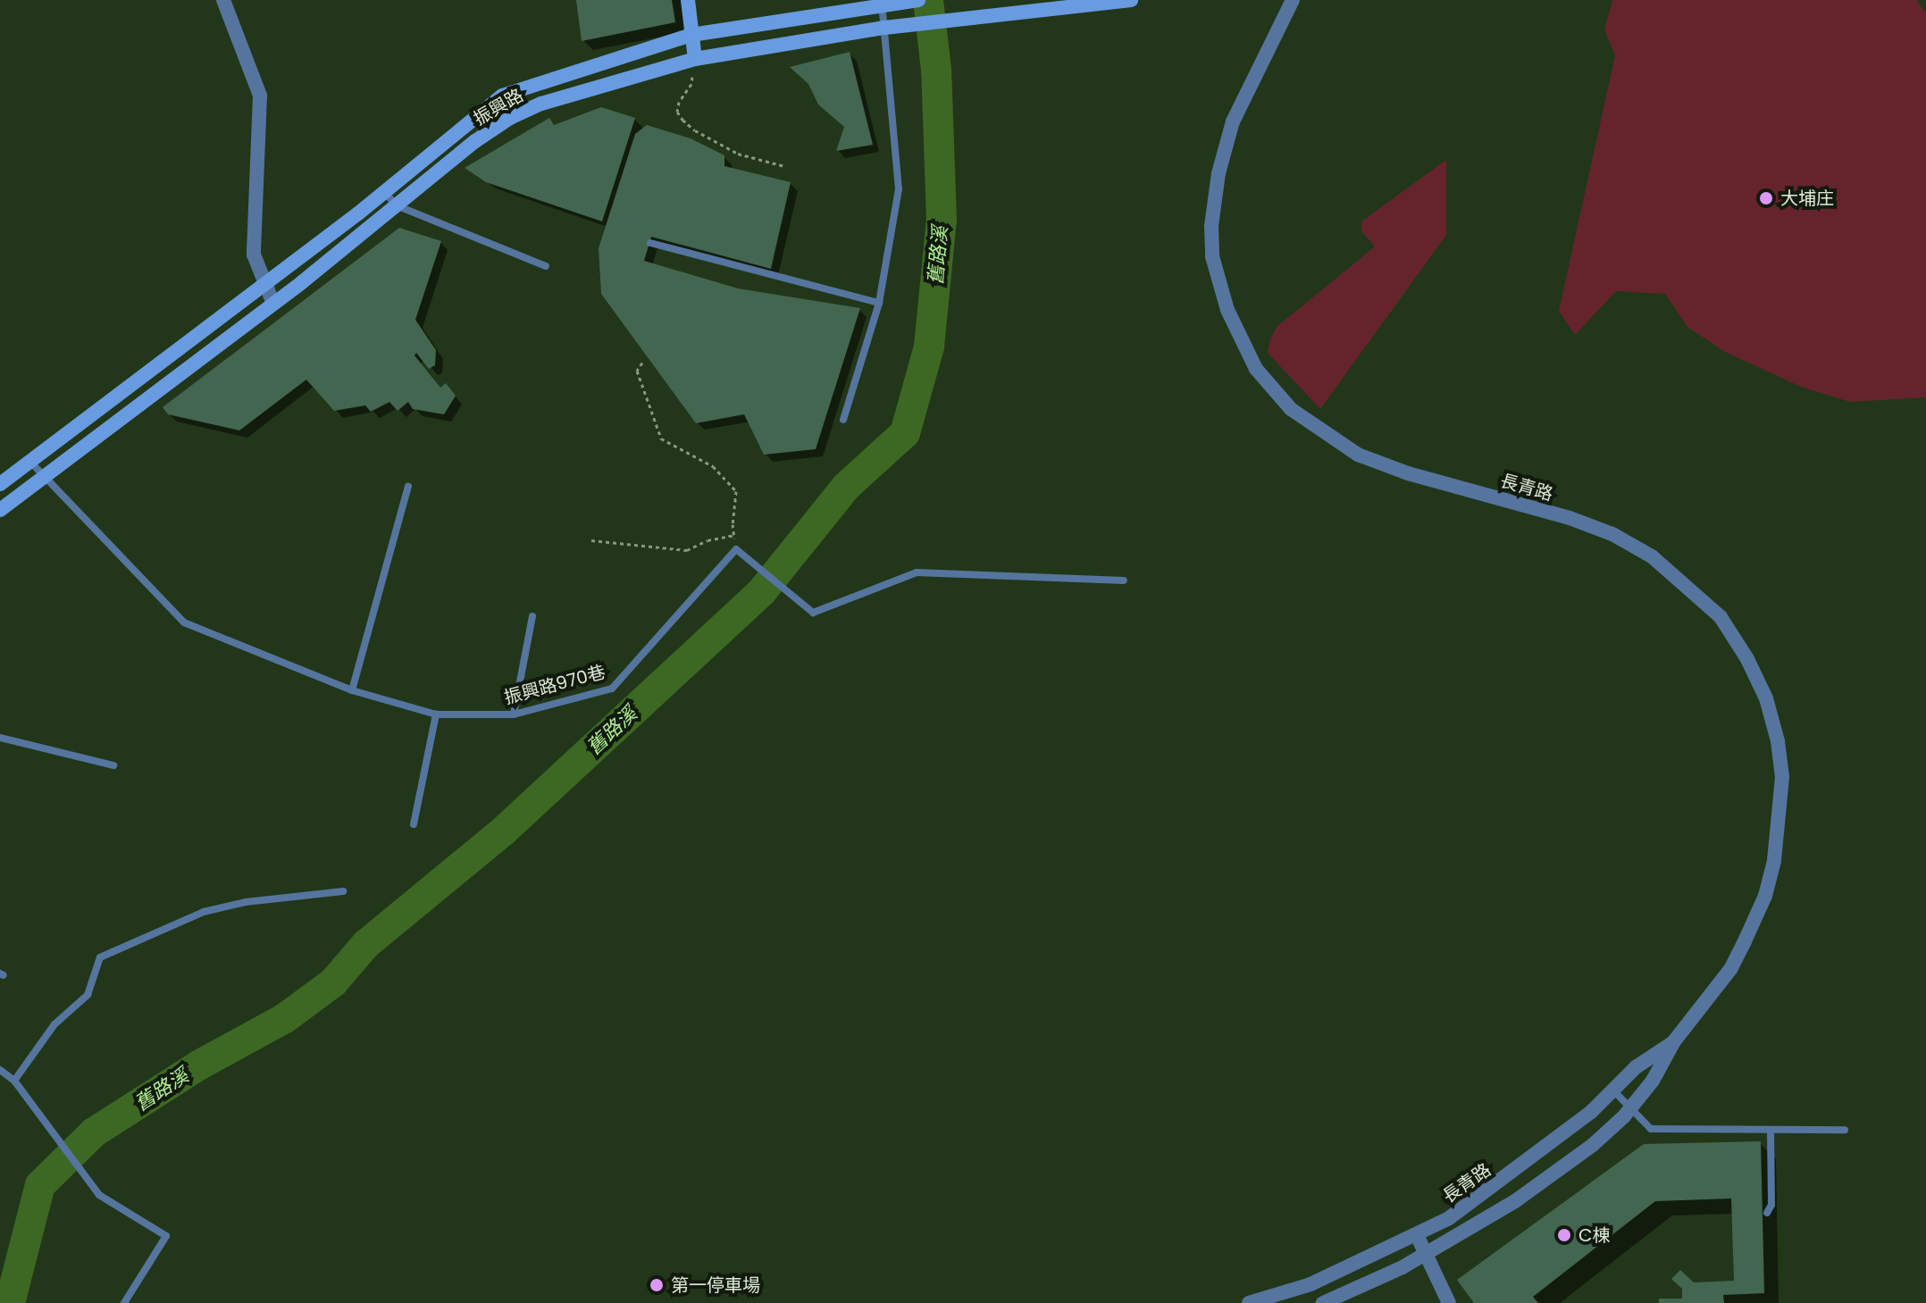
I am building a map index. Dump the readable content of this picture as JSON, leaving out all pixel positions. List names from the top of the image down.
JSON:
{
  "streets": {
    "street": ["振興路", "長青路"],
    "lane": ["振興路970巷"]
  },
  "crossings": [
    ["振興路", "振興路970巷"]
  ],
  "water": ["舊路溪"],
  "places": ["大埔庄", "C棟", "第一停車場"]
}
